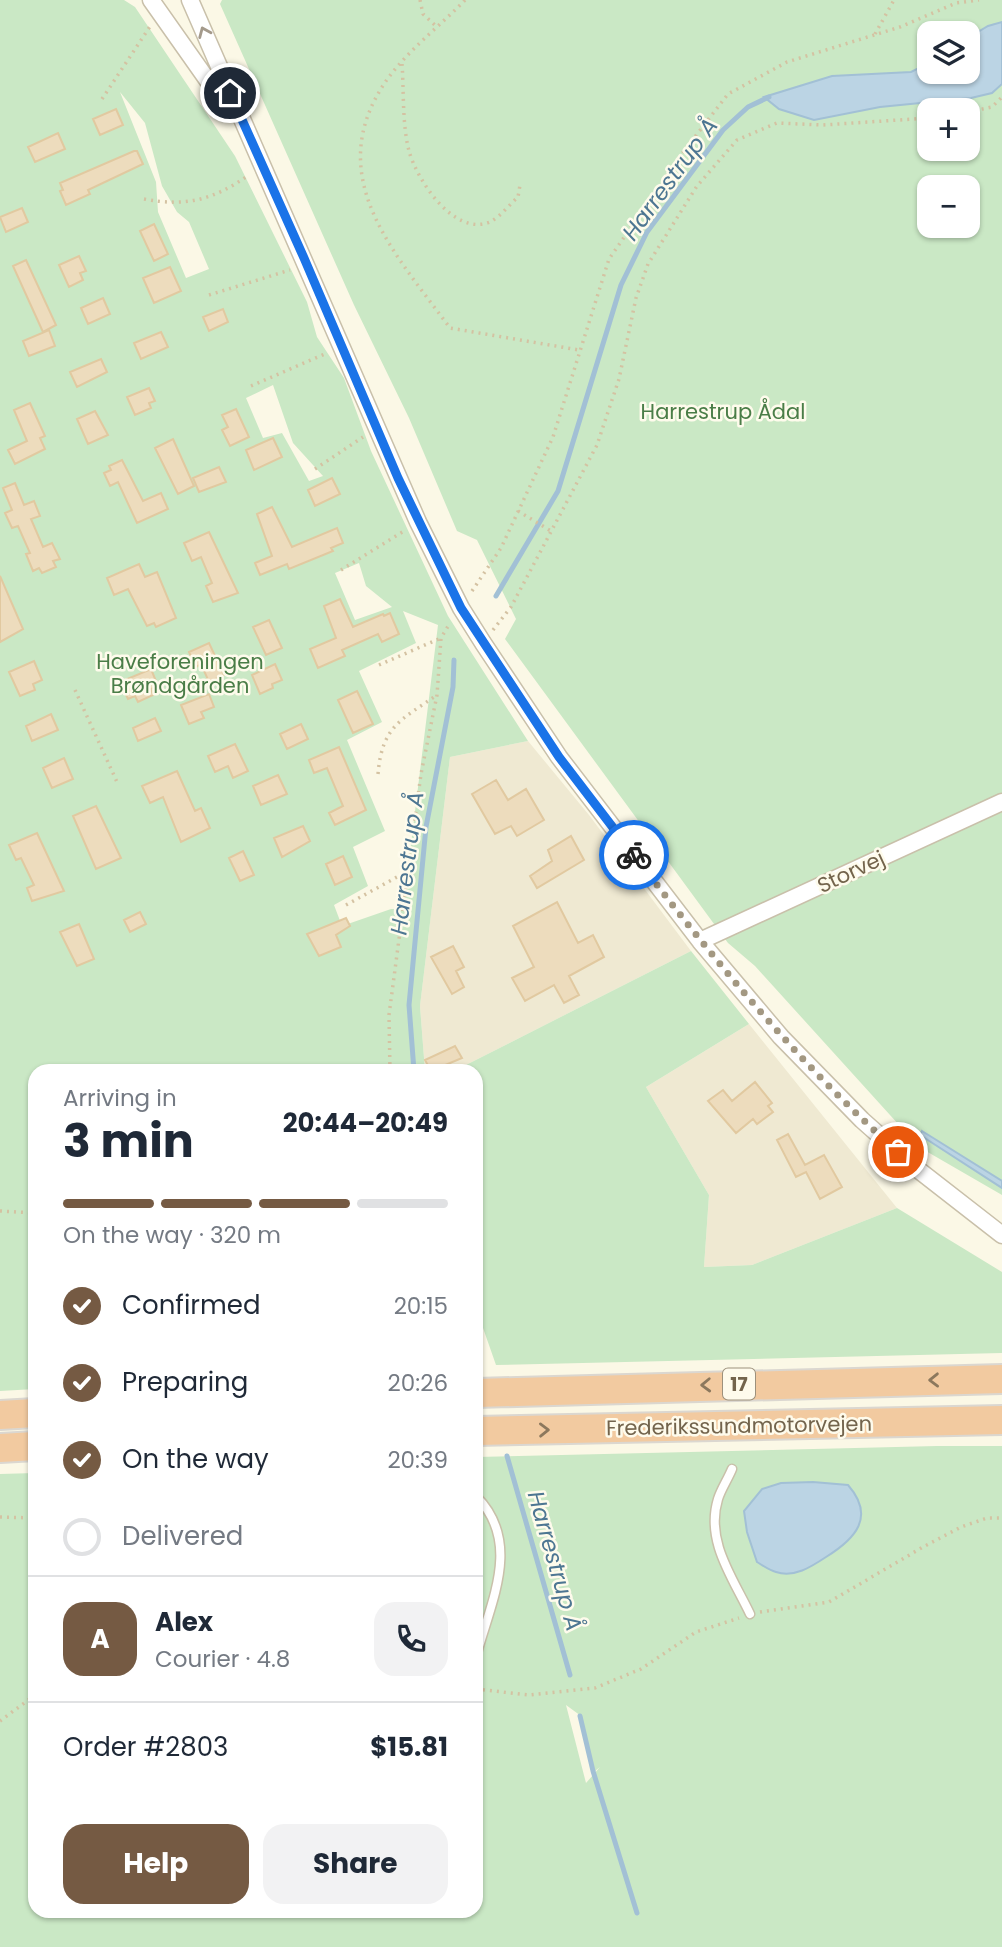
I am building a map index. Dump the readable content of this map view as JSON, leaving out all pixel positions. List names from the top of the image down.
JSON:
{
  "streets": {
    "highway": ["17", "Frederikssundmotorvejen"],
    "street": ["Storvej"]
  },
  "water": ["Harrestrup Å"],
  "parks": ["Harrestrup Ådal", "Haveforeningen Brøndgården"],
  "page": {
    "map_buttons": ["+", "−"],
    "heading": ["3 min", "Arriving in", "20:44–20:49"],
    "panel": [
      "Alex",
      "Courier · 4.8",
      "Order #2803",
      "$15.81"
    ],
    "bar": "On the way · 320 m",
    "list": [
      ["Confirmed", "20:15"],
      ["Preparing", "20:26"],
      ["On the way", "20:39"],
      "Delivered"
    ],
    "round": "A",
    "buttons": ["Help", "Share"]
  }
}
